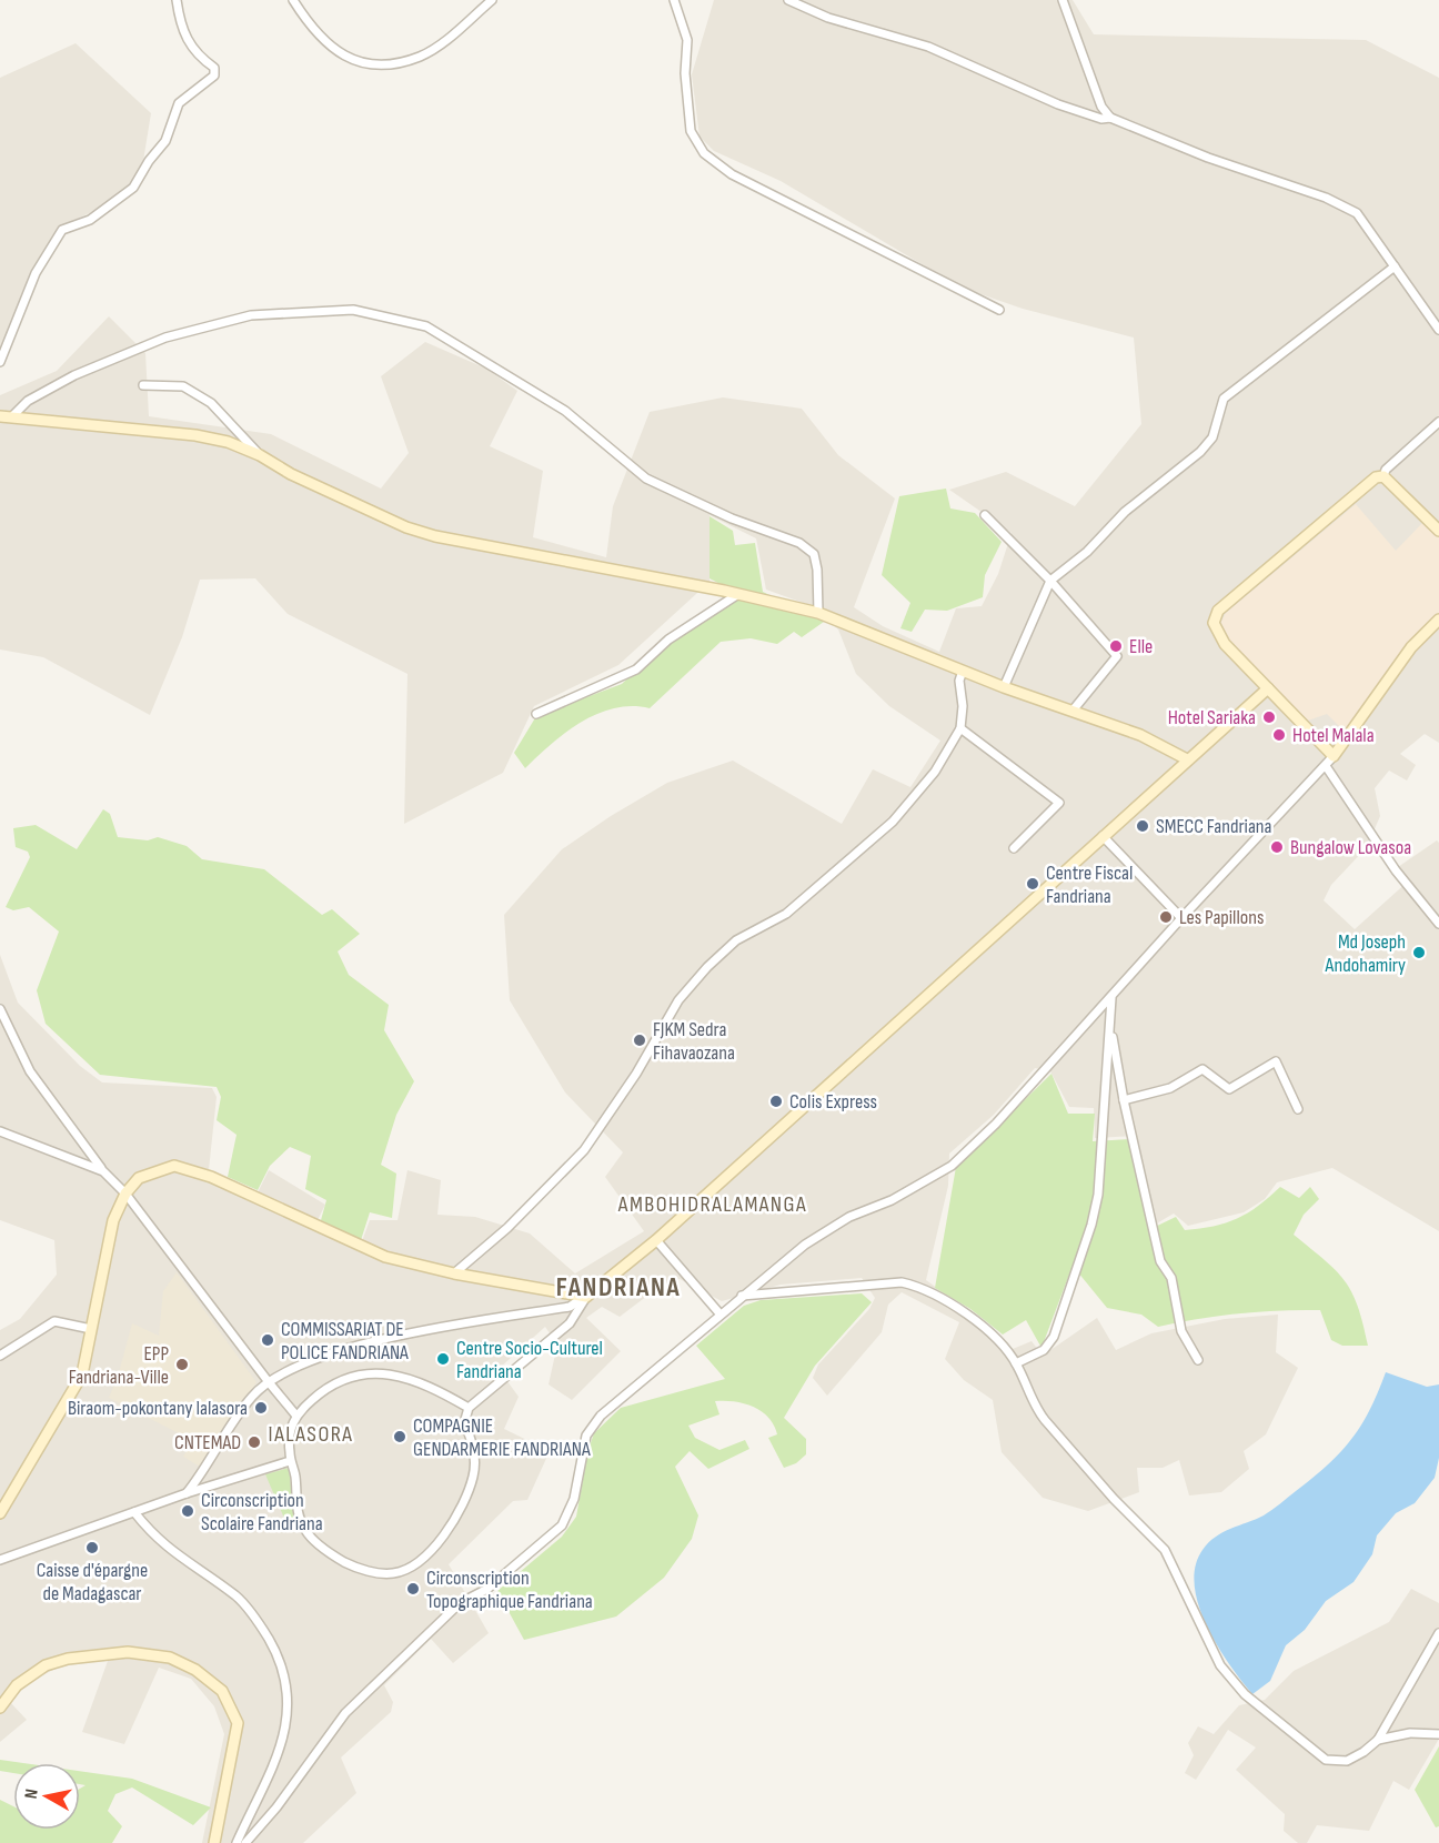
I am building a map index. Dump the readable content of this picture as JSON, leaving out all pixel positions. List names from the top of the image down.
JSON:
{
  "districts": ["AMBOHIDRALAMANGA", "FANDRIANA", "IALASORA"],
  "places": [
    "Elle",
    "Hotel Sariaka",
    "Hotel Malala",
    "SMECC Fandriana",
    "Bungalow Lovasoa",
    "Centre Fiscal Fandriana",
    "Les Papillons",
    "Md Joseph Andohamiry",
    "FJKM Sedra Fihavaozana",
    "Colis Express",
    "COMMISSARIAT DE POLICE FANDRIANA",
    "Centre Socio-Culturel Fandriana",
    "EPP Fandriana-Ville",
    "Biraom-pokontany Ialasora",
    "COMPAGNIE GENDARMERIE FANDRIANA",
    "CNTEMAD",
    "Circonscription Scolaire Fandriana",
    "Caisse d'épargne de Madagascar",
    "Circonscription Topographique Fandriana"
  ],
  "north": "left"
}
